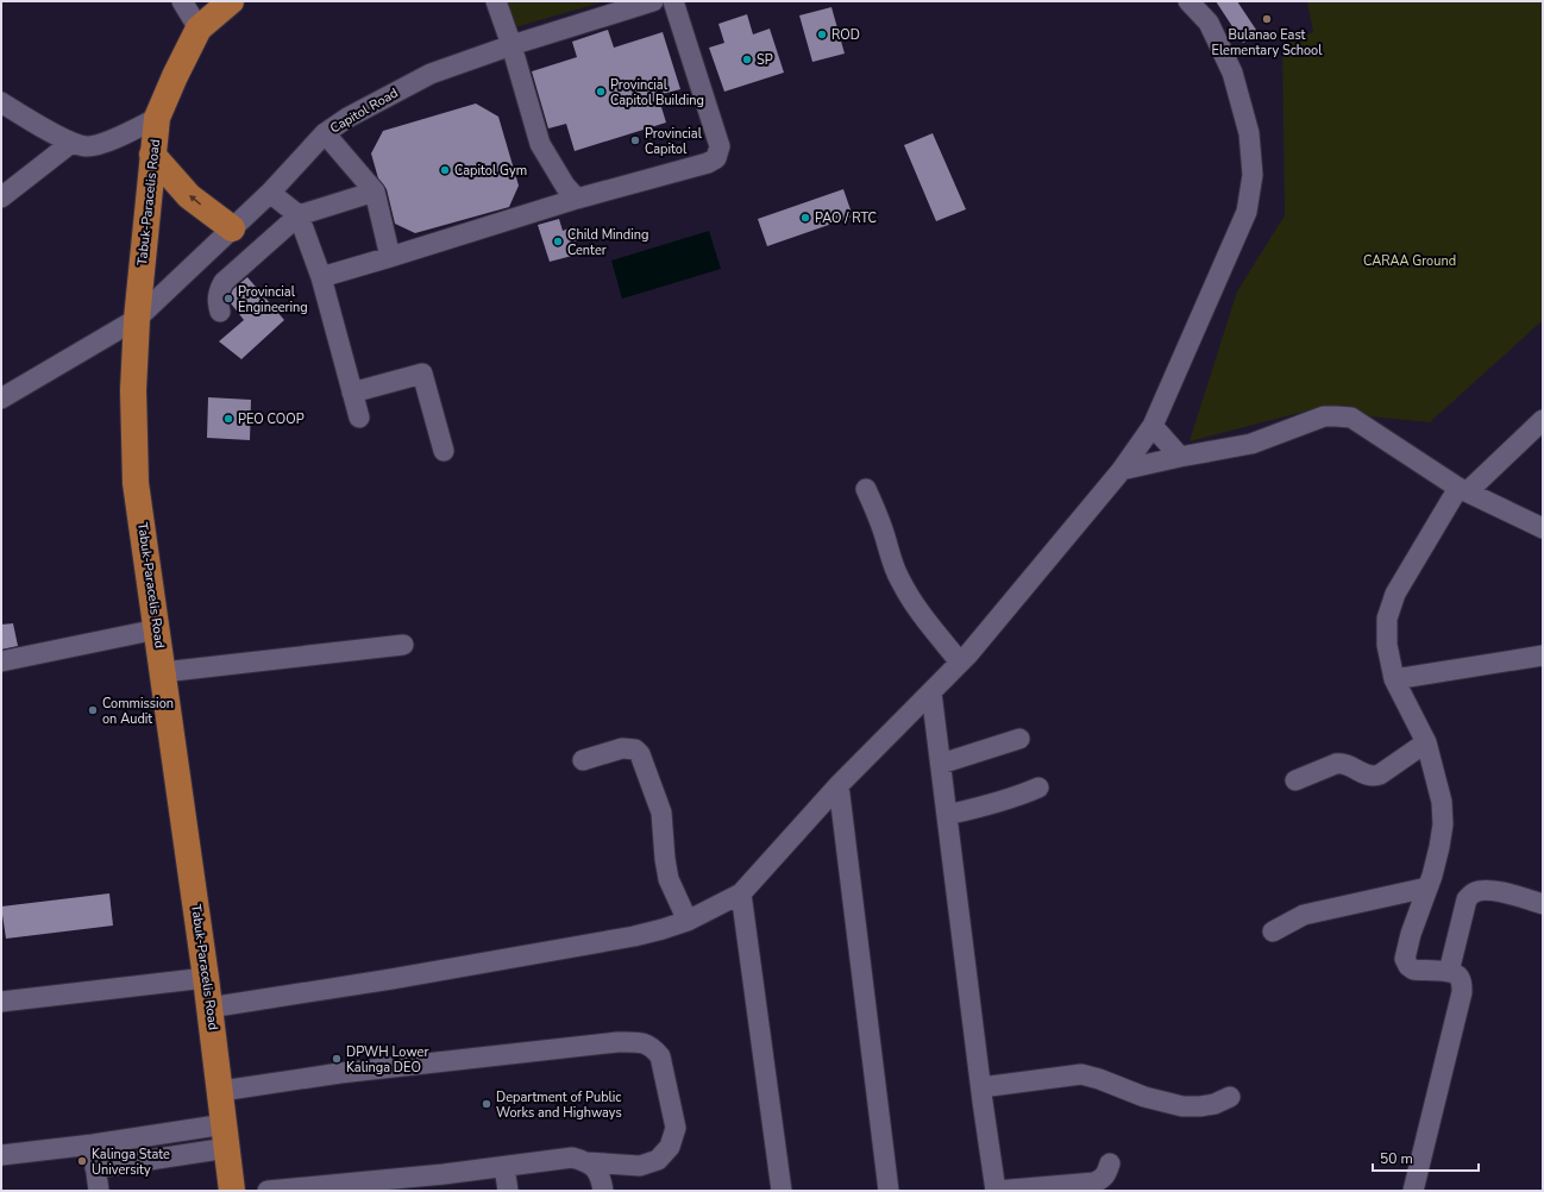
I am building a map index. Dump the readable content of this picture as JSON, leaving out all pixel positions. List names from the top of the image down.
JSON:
{
  "streets": {
    "main road": ["Tabuk-Paracelis Road"],
    "street": ["Capitol Road"]
  },
  "crossings": [
    ["Capitol Road", "Tabuk-Paracelis Road"]
  ],
  "parks": ["CARAA Ground"],
  "places": [
    "Bulanao East Elementary School",
    "ROD",
    "SP",
    "Provincial Capitol Building",
    "Provincial Capitol",
    "Capitol Gym",
    "PAO / RTC",
    "Child Minding Center",
    "Provincial Engineering",
    "PEO COOP",
    "Commission on Audit",
    "DPWH Lower Kalinga DEO",
    "Department of Public Works and Highways",
    "Kalinga State University"
  ],
  "scale_bar": "50 m"
}
